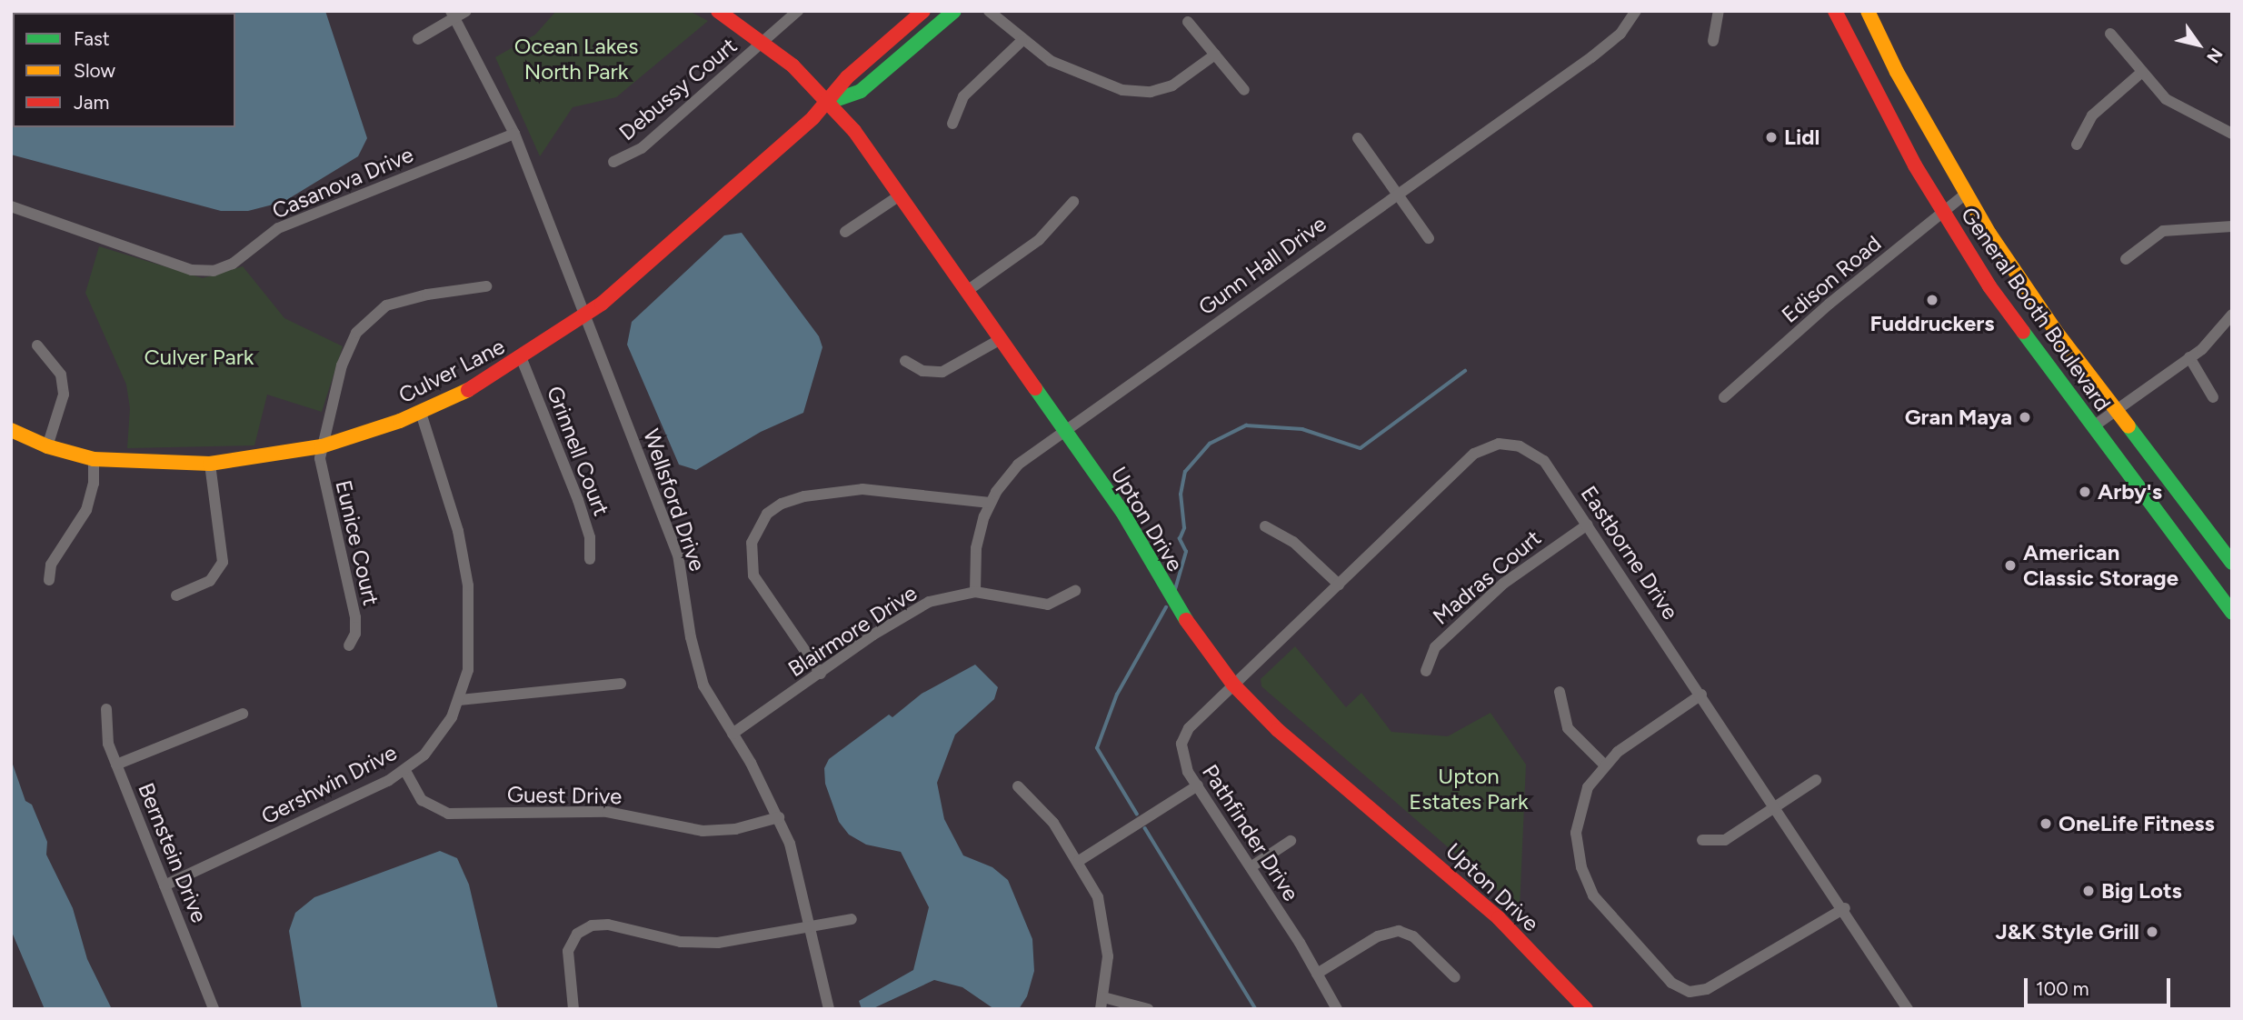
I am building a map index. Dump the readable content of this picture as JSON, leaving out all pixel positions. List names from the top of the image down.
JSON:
{
  "streets": {
    "main road": ["General Booth Boulevard", "Culver Lane", "Upton Drive"],
    "street": [
      "Debussy Court",
      "Casanova Drive",
      "Gunn Hall Drive",
      "Edison Road",
      "Grinnell Court",
      "Wellsford Drive",
      "Eunice Court",
      "Eastborne Drive",
      "Madras Court",
      "Blairmore Drive",
      "Gershwin Drive",
      "Guest Drive",
      "Pathfinder Drive",
      "Bernstein Drive"
    ]
  },
  "crossings": [
    ["Debussy Court", "Upton Drive"],
    ["Casanova Drive", "Wellsford Drive"],
    ["Gunn Hall Drive", "Upton Drive"],
    ["Gunn Hall Drive", "Blairmore Drive"],
    ["Edison Road", "General Booth Boulevard"],
    ["Culver Lane", "Grinnell Court"],
    ["Culver Lane", "Wellsford Drive"],
    ["Culver Lane", "Upton Drive"],
    ["Culver Lane", "Eunice Court"],
    ["Culver Lane", "Gershwin Drive"],
    ["Wellsford Drive", "Blairmore Drive"],
    ["Wellsford Drive", "Guest Drive"],
    ["Upton Drive", "Eastborne Drive"],
    ["Upton Drive", "Pathfinder Drive"],
    ["Eastborne Drive", "Madras Court"],
    ["Eastborne Drive", "Pathfinder Drive"],
    ["Gershwin Drive", "Guest Drive"],
    ["Gershwin Drive", "Bernstein Drive"]
  ],
  "parks": ["Ocean Lakes North Park", "Culver Park", "Upton Estates Park"],
  "places": [
    "Lidl",
    "Fuddruckers",
    "Gran Maya",
    "Arby's",
    "American Classic Storage",
    "OneLife Fitness",
    "Big Lots",
    "J&K Style Grill"
  ],
  "legend": ["Fast", "Slow", "Jam"],
  "scale_bar": "100 m",
  "north": "bottom right"
}
